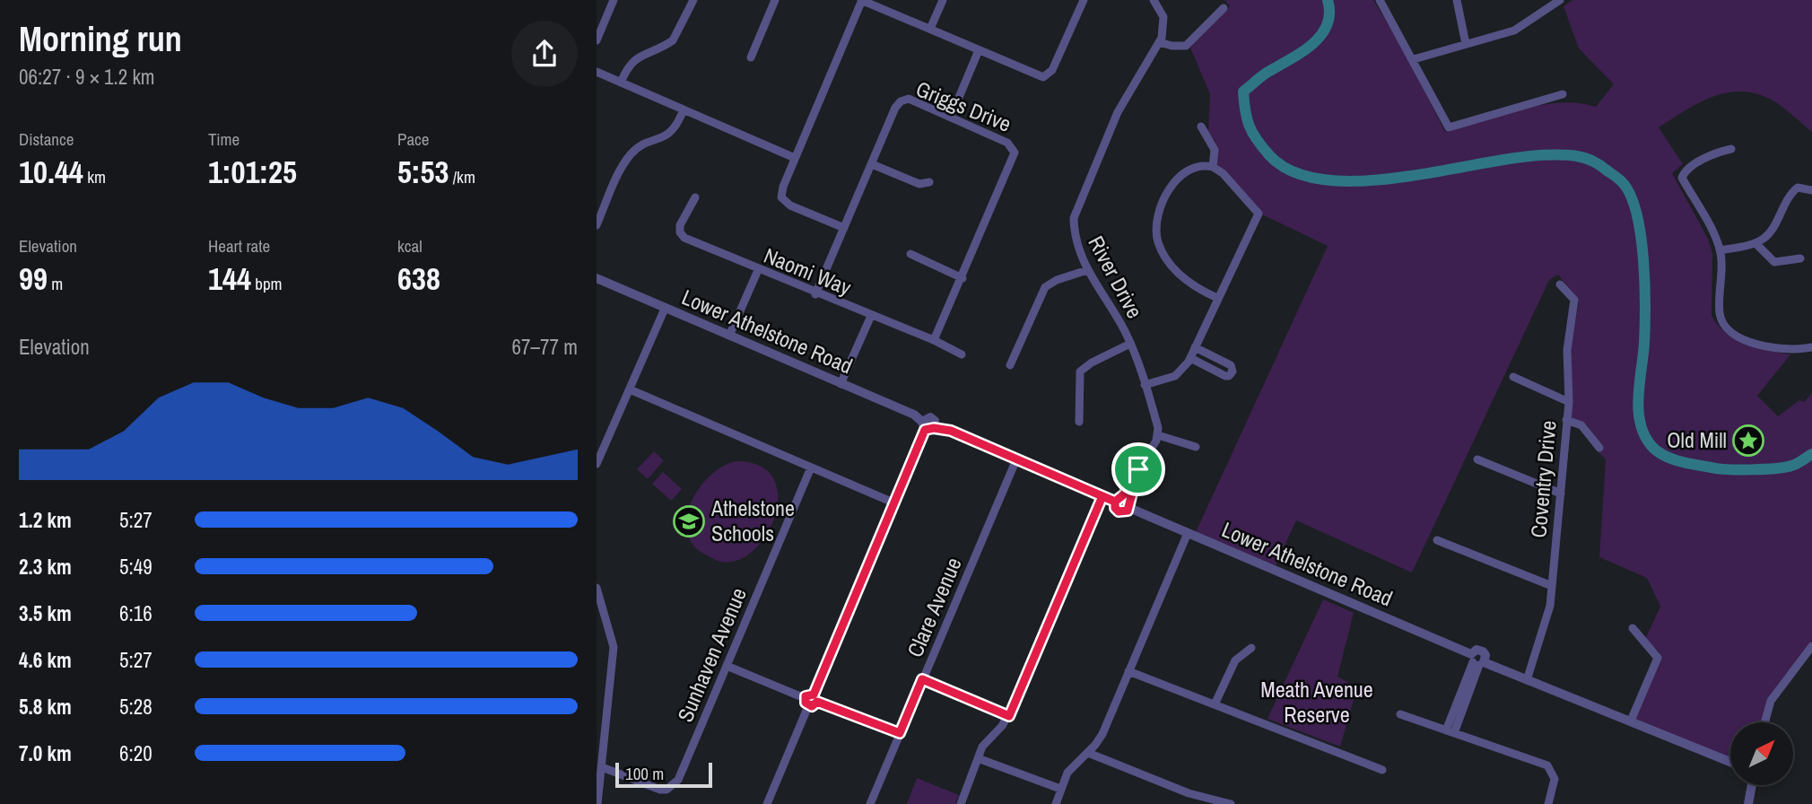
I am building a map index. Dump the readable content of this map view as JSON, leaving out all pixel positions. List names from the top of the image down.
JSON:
{
  "streets": {
    "street": [
      "Griggs Drive",
      "Naomi Way",
      "River Drive",
      "Lower Athelstone Road",
      "Coventry Drive",
      "Clare Avenue",
      "Sunhaven Avenue"
    ]
  },
  "crossings": [
    ["Griggs Drive", "Naomi Way"],
    ["Lower Athelstone Road", "Coventry Drive"],
    ["Lower Athelstone Road", "Clare Avenue"]
  ],
  "parks": ["Meath Avenue Reserve"],
  "places": {
    "place": ["Old Mill"],
    "school or university": ["Athelstone Schools"]
  },
  "scale_bar": "100 m",
  "north": "top right",
  "page": {
    "heading": ["Morning run", "06:27 · 9 × 1.2 km"],
    "stats": [
      ["Distance", "10.44 km"],
      ["Time", "1:01:25"],
      ["Pace", "5:53 /km"],
      ["Elevation", "99 m"],
      ["Heart rate", "144 bpm"],
      ["kcal", "638"]
    ],
    "chart": ["Elevation", "67–77 m"],
    "list": [
      {
        "name": "1.2 km",
        "note": "5:27"
      },
      {
        "name": "2.3 km",
        "note": "5:49"
      },
      {
        "name": "3.5 km",
        "note": "6:16"
      },
      {
        "name": "4.6 km",
        "note": "5:27"
      },
      {
        "name": "5.8 km",
        "note": "5:28"
      },
      {
        "name": "7.0 km",
        "note": "6:20"
      }
    ],
    "scale": "100 m"
  }
}
